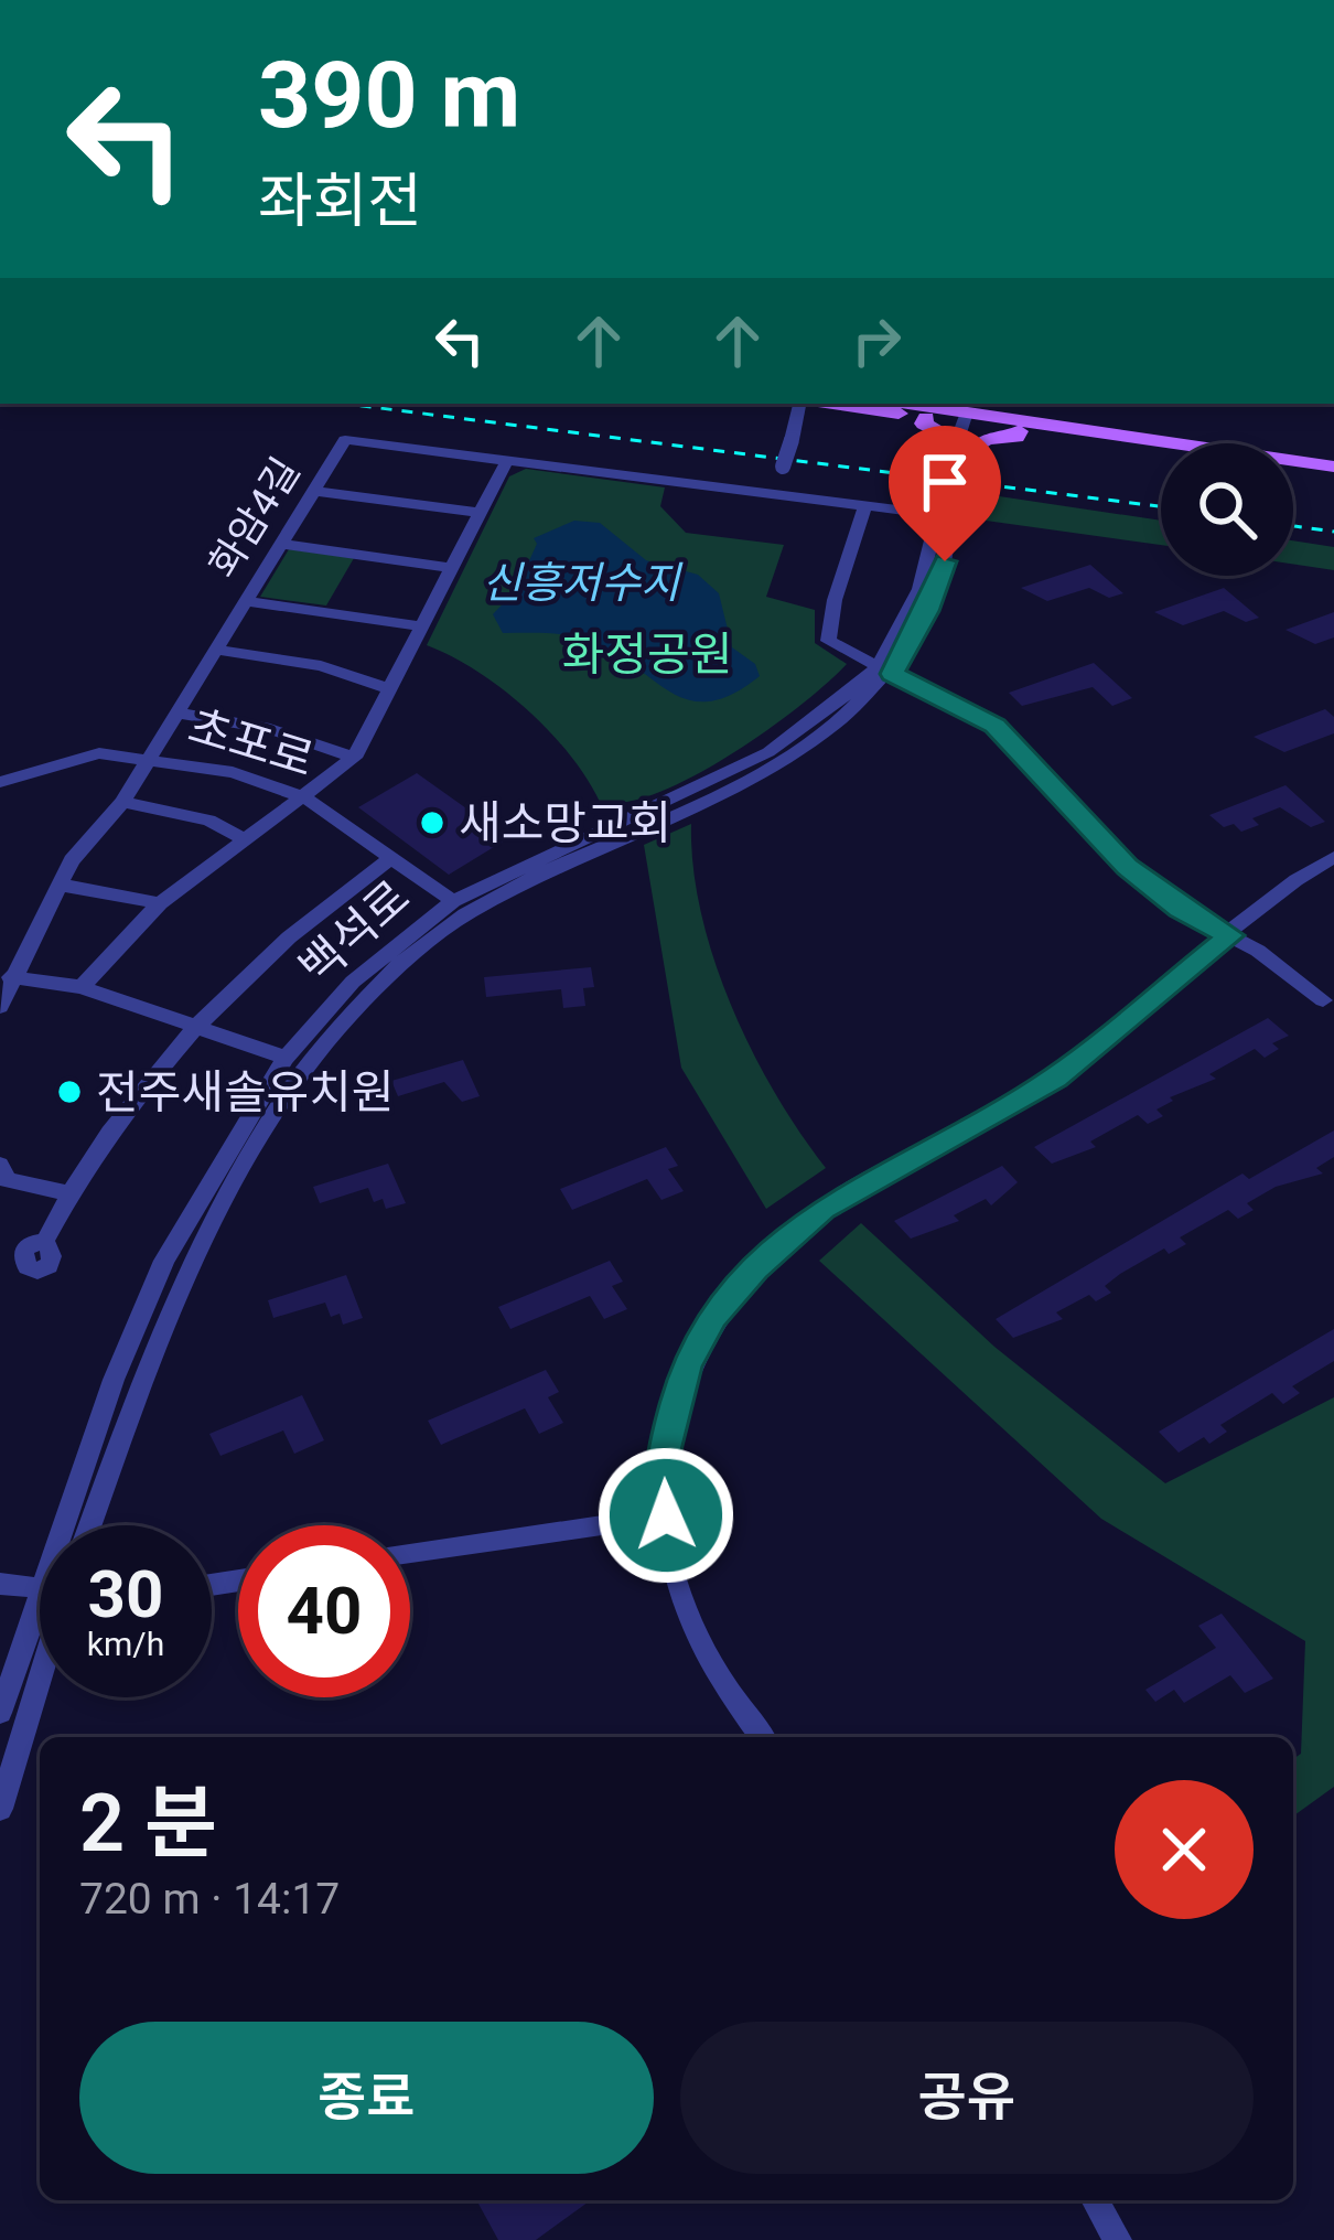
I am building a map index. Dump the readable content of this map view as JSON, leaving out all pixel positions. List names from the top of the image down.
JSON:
{
  "streets": {
    "street": ["화암4길", "초포로", "백석로"]
  },
  "crossings": [
    ["화암4길", "초포로"],
    ["화암4길", "백석로"],
    ["초포로", "백석로"]
  ],
  "water": ["신흥저수지"],
  "parks": ["화정공원"],
  "places": ["새소망교회", "전주새솔유치원"],
  "page": {
    "turn": ["390 m", "좌회전"],
    "speed": "30 km/h",
    "limit": "40",
    "heading": ["2 분", "720 m · 14:17"],
    "buttons": ["종료", "공유"]
  }
}
